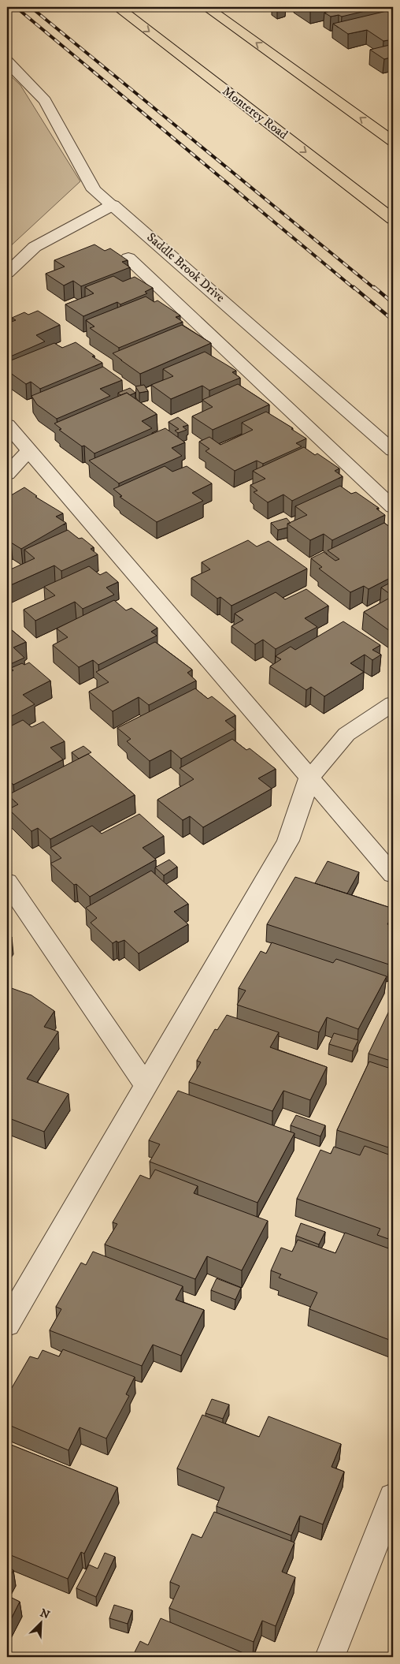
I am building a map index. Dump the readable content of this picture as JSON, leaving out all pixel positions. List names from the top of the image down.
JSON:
{
  "streets": {
    "main road": ["Monterey Road"],
    "street": ["Saddle Brook Drive"]
  },
  "north": "top right"
}
